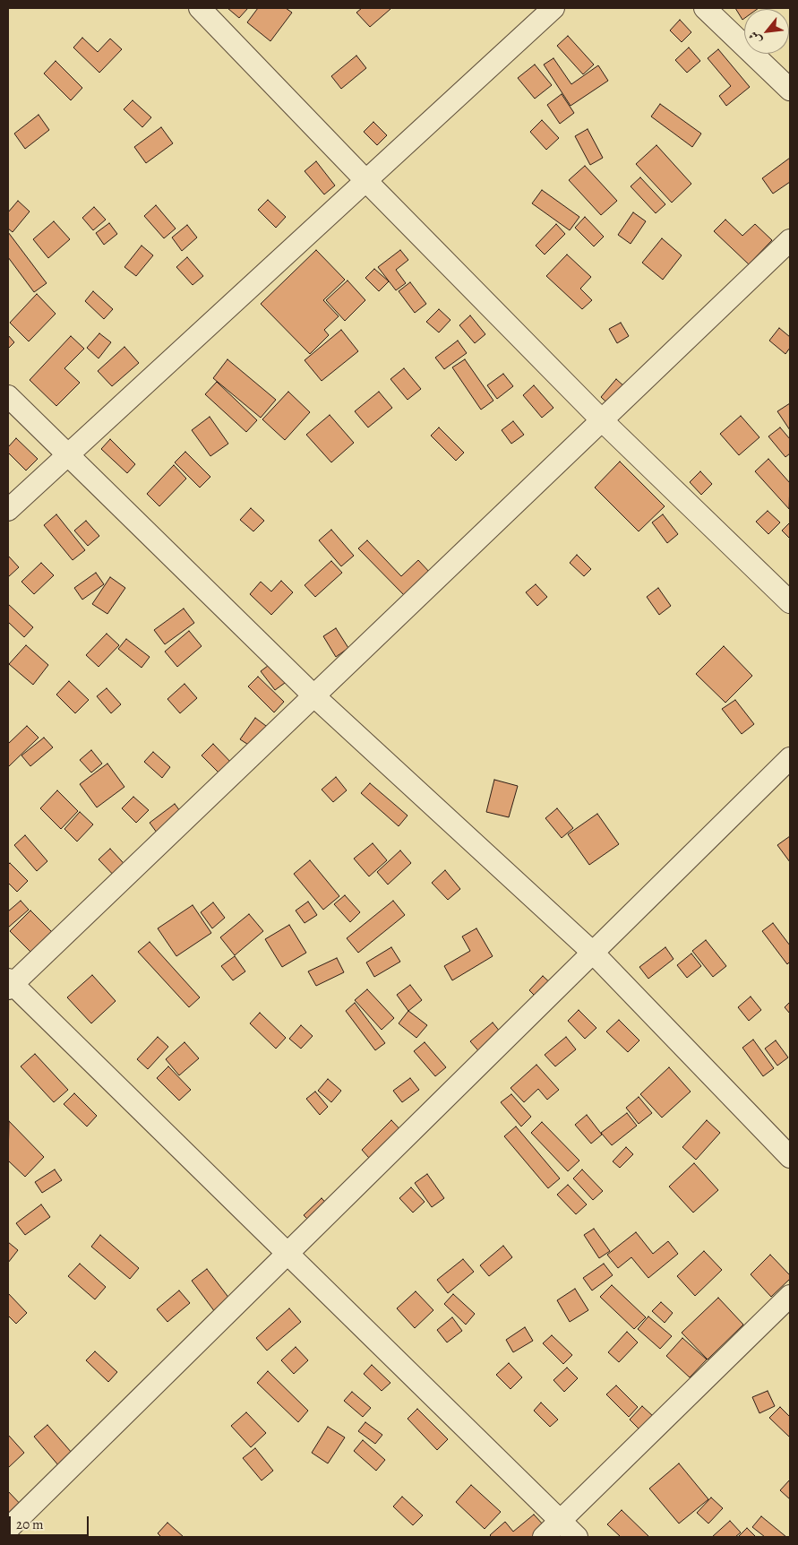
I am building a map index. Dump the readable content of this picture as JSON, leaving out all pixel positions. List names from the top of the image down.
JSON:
{
  "scale_bar": "20 m",
  "north": "bottom left"
}
